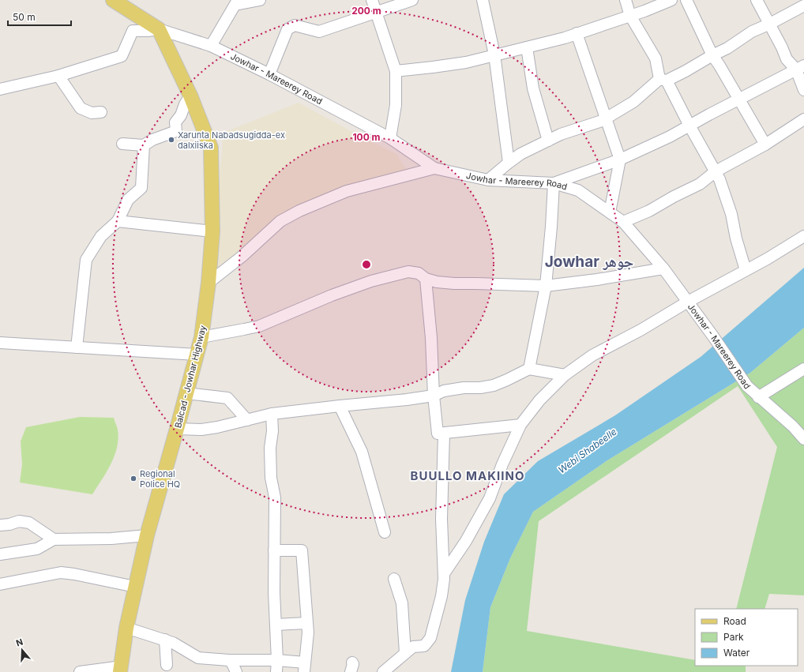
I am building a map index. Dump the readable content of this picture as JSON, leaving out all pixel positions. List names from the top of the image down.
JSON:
{
  "streets": {
    "main road": ["Balcad - Jowhar Highway"],
    "street": ["Jowhar - Mareerey Road"]
  },
  "crossings": [
    ["Jowhar - Mareerey Road", "Balcad - Jowhar Highway"]
  ],
  "districts": ["Jowhar جوهر", "BUULLO MAKIINO"],
  "water": ["Webi Shabeelle"],
  "places": ["Xarunta Nabadsugidda-ex dalxiiska", "Regional Police HQ"],
  "legend": ["Road", "Park", "Water"],
  "scale_bar": "50 m",
  "north": "top",
  "rings": ["200 m", "100 m"]
}
